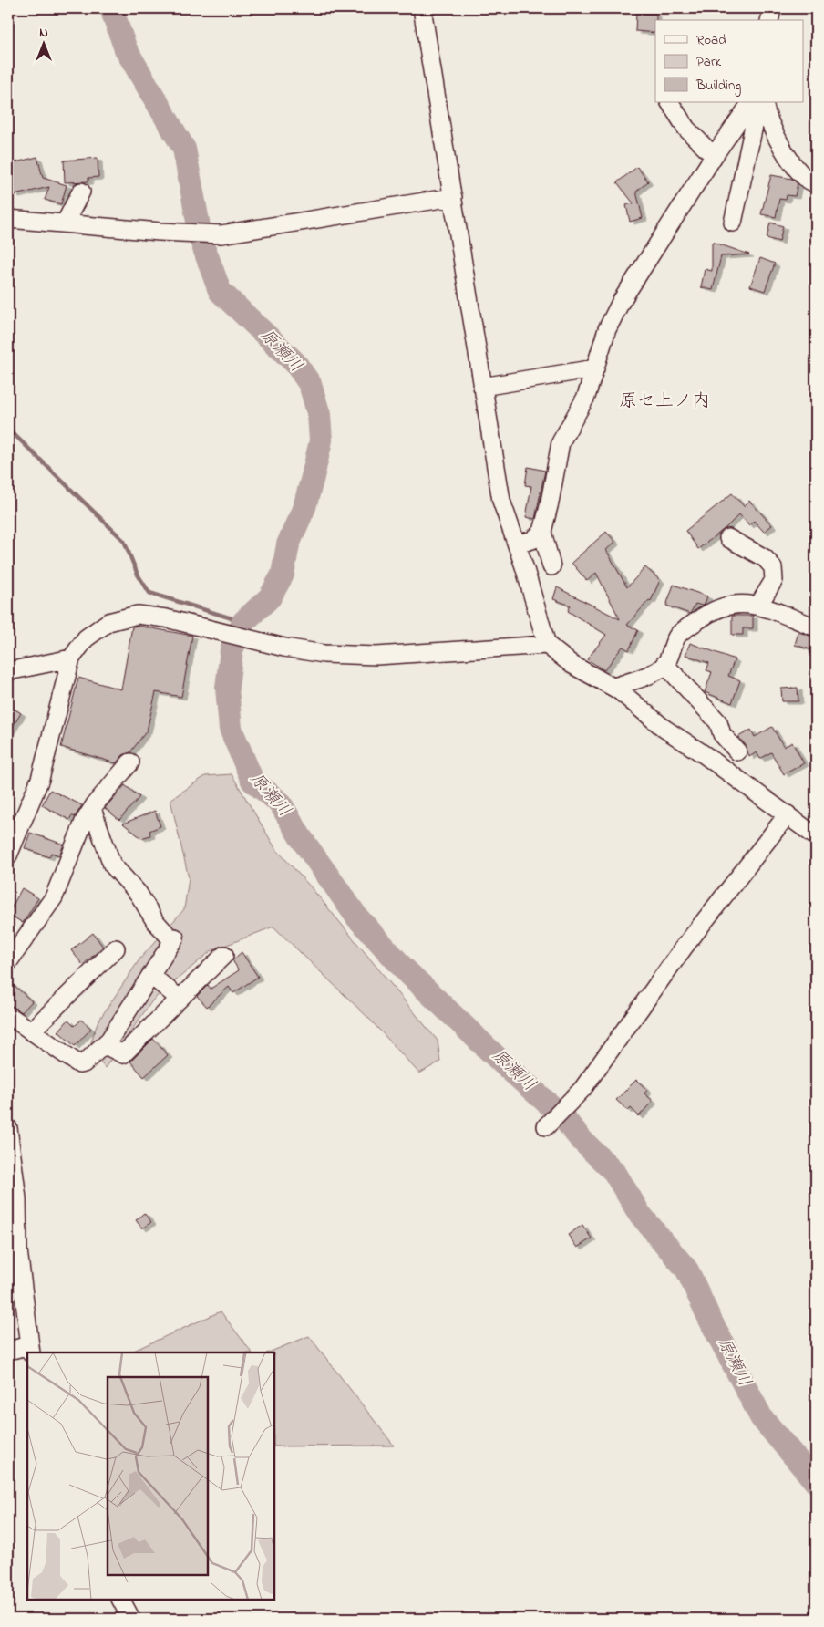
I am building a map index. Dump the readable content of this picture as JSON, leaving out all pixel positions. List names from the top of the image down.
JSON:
{
  "districts": ["原セ上ノ内"],
  "water": ["原瀬川"],
  "legend": ["Road", "Park", "Building"],
  "north": "top"
}
